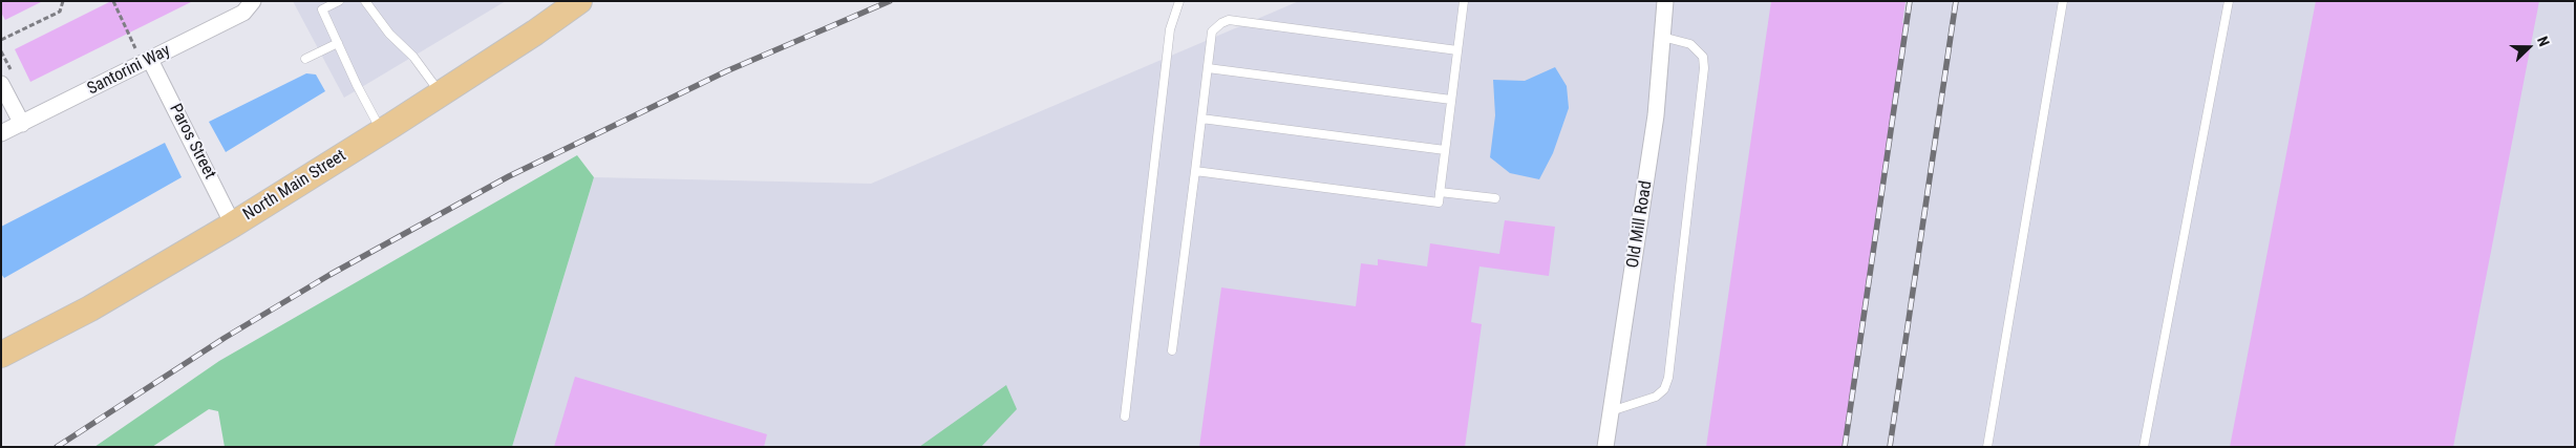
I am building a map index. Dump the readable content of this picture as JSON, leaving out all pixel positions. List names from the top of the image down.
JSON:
{
  "streets": {
    "main road": ["North Main Street"],
    "street": ["Santorini Way", "Paros Street", "Old Mill Road"]
  },
  "crossings": [
    ["Santorini Way", "Paros Street"],
    ["Paros Street", "North Main Street"]
  ],
  "north": "right"
}
